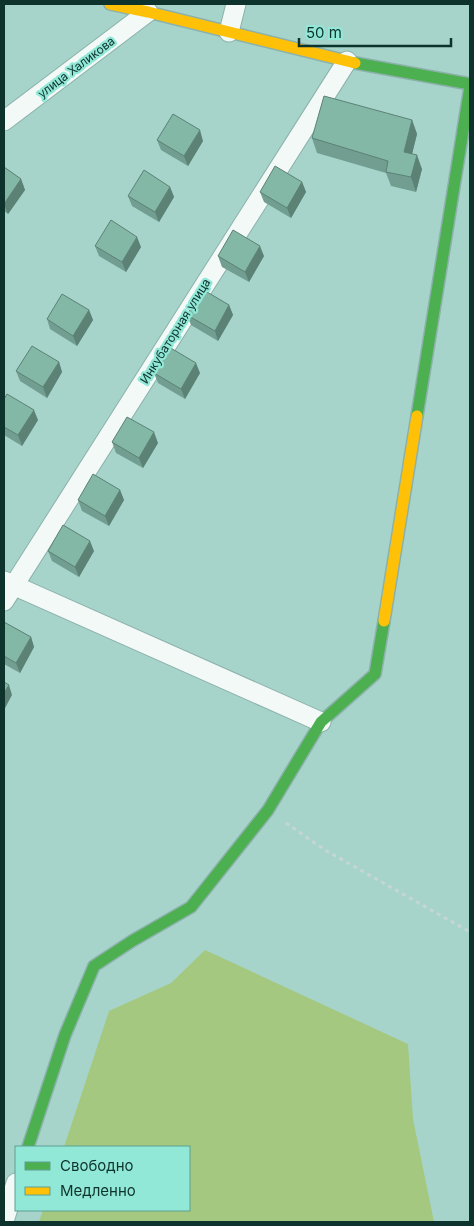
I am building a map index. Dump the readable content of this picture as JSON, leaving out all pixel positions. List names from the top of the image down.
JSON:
{
  "streets": {
    "street": ["улица Халикова", "Инкубаторная улица"]
  },
  "legend": ["Свободно", "Медленно"],
  "scale_bar": "50 m"
}
